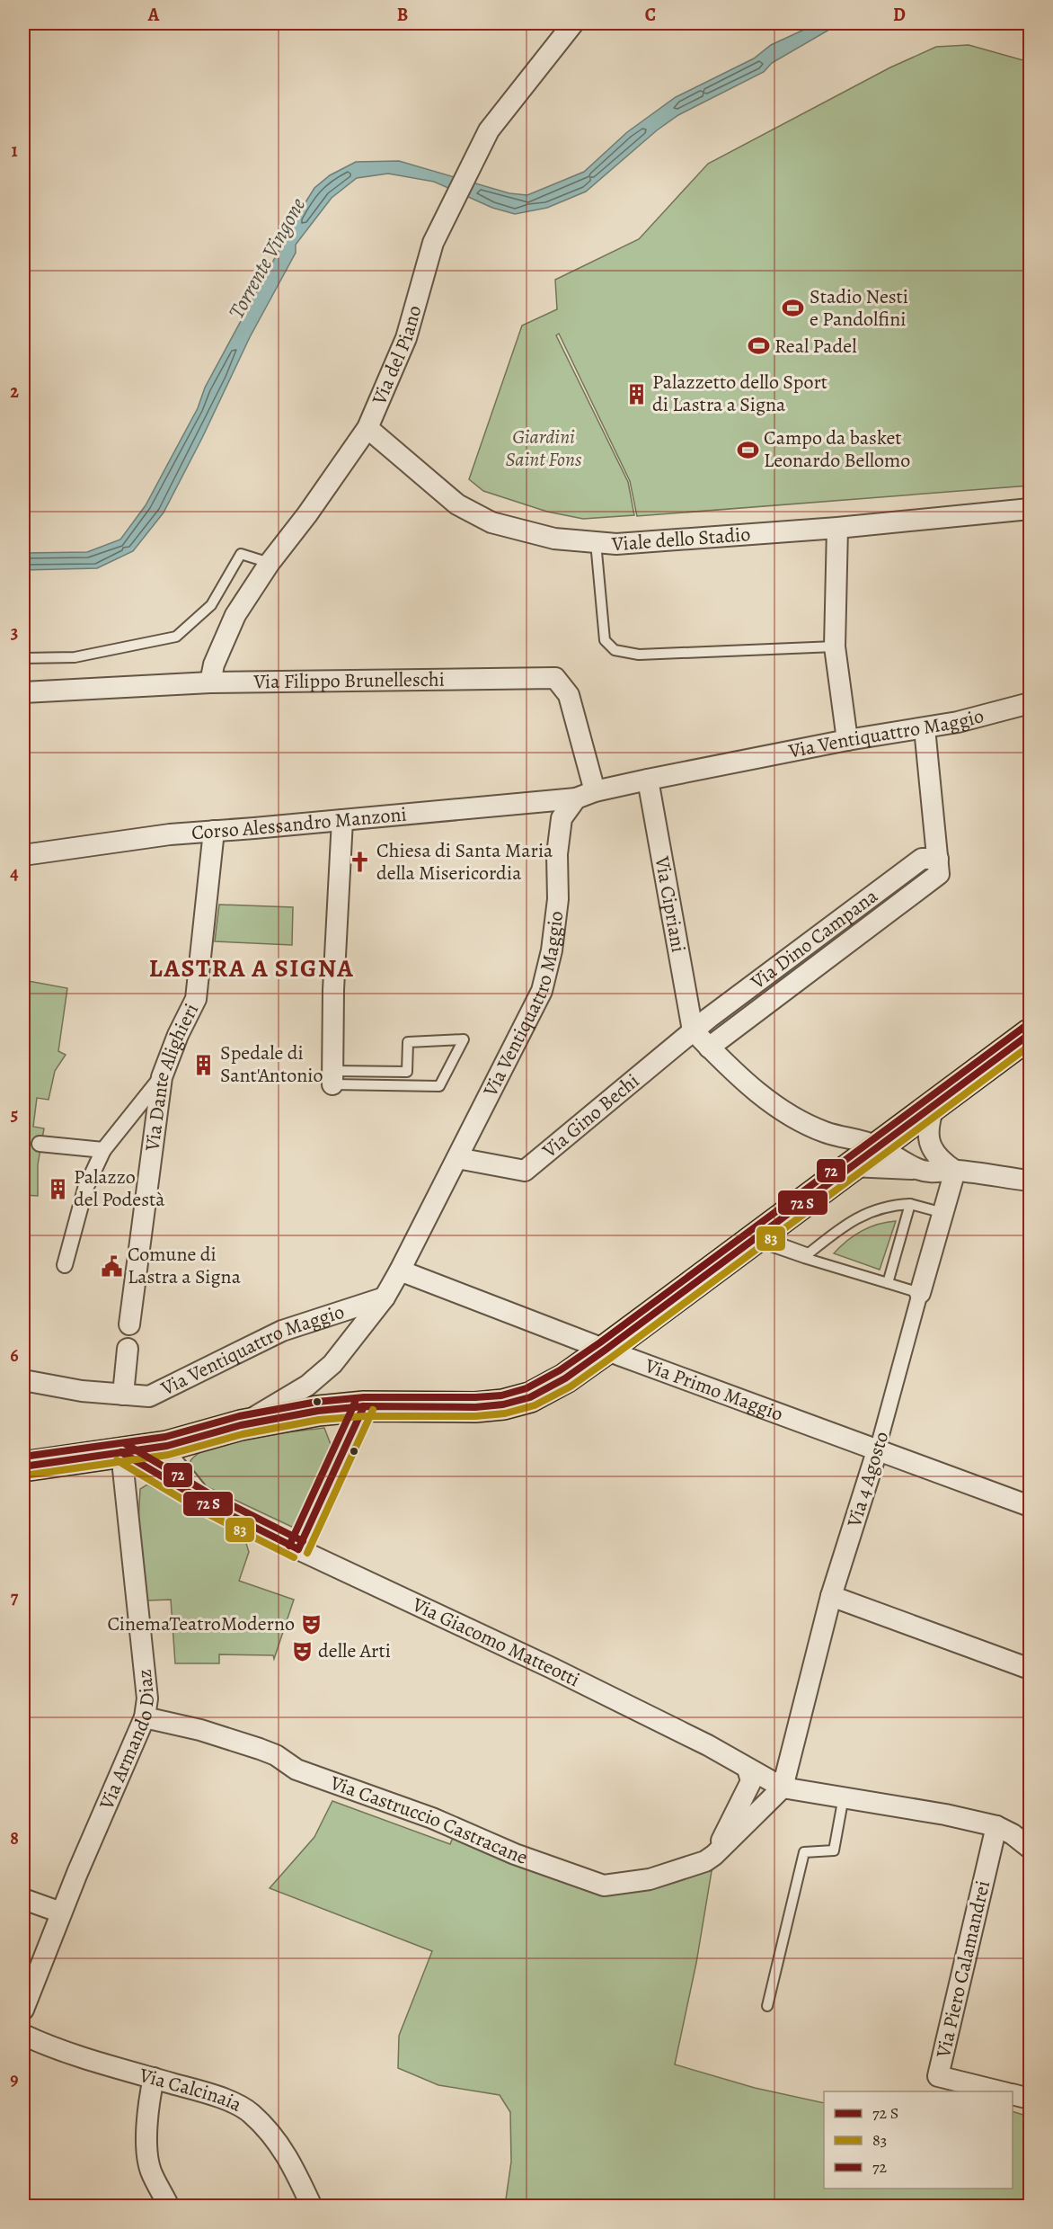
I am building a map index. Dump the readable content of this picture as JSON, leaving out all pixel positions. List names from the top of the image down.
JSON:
{
  "streets": {
    "street": [
      "Via del Piano",
      "Viale dello Stadio",
      "Via Filippo Brunelleschi",
      "Via Ventiquattro Maggio",
      "Corso Alessandro Manzoni",
      "Via Cipriani",
      "Via Dino Campana",
      "Via Dante Alighieri",
      "Via Gino Bechi",
      "Via Primo Maggio",
      "Via 4 Agosto",
      "Via Giacomo Matteotti",
      "Via Armando Diaz",
      "Via Castruccio Castracane",
      "Via Piero Calamandrei",
      "Via Calcinaia"
    ]
  },
  "crossings": [
    ["Via del Piano", "Viale dello Stadio"],
    ["Via del Piano", "Via Filippo Brunelleschi"],
    ["Via Filippo Brunelleschi", "Via Ventiquattro Maggio"],
    ["Via Filippo Brunelleschi", "Corso Alessandro Manzoni"],
    ["Via Ventiquattro Maggio", "Corso Alessandro Manzoni"],
    ["Via Ventiquattro Maggio", "Via Cipriani"],
    ["Via Ventiquattro Maggio", "Via Gino Bechi"],
    ["Via Ventiquattro Maggio", "Via Primo Maggio"],
    ["Corso Alessandro Manzoni", "Via Dante Alighieri"],
    ["Via Cipriani", "Via Dino Campana"],
    ["Via Cipriani", "Via Gino Bechi"],
    ["Via Dino Campana", "Via Gino Bechi"],
    ["Via Primo Maggio", "Via 4 Agosto"],
    ["Via 4 Agosto", "Via Giacomo Matteotti"],
    ["Via 4 Agosto", "Via Castruccio Castracane"],
    ["Via Giacomo Matteotti", "Via Armando Diaz"],
    ["Via Giacomo Matteotti", "Via Castruccio Castracane"],
    ["Via Giacomo Matteotti", "Via Piero Calamandrei"],
    ["Via Armando Diaz", "Via Castruccio Castracane"]
  ],
  "districts": ["LASTRA A SIGNA"],
  "water": ["Torrente Vingone"],
  "parks": ["Giardini Saint Fons"],
  "places": {
    "sports": ["Stadio Nesti e Pandolfini", "Real Padel", "Campo da basket Leonardo Bellomo"],
    "building": ["Palazzetto dello Sport di Lastra a Signa", "Spedale di Sant'Antonio", "Palazzo del Podestà"],
    "church": ["Chiesa di Santa Maria della Misericordia"],
    "public building": ["Comune di Lastra a Signa"],
    "theatre": ["CinemaTeatroModerno", "delle Arti"]
  },
  "lines": ["transit line 72", "transit line 83"],
  "legend": ["72 S", "83", "72"],
  "grid": {
    "columns": [
      "A",
      "B",
      "C",
      "D"
    ],
    "rows": [
      "1",
      "2",
      "3",
      "4",
      "5",
      "6",
      "7",
      "8",
      "9"
    ]
  }
}
